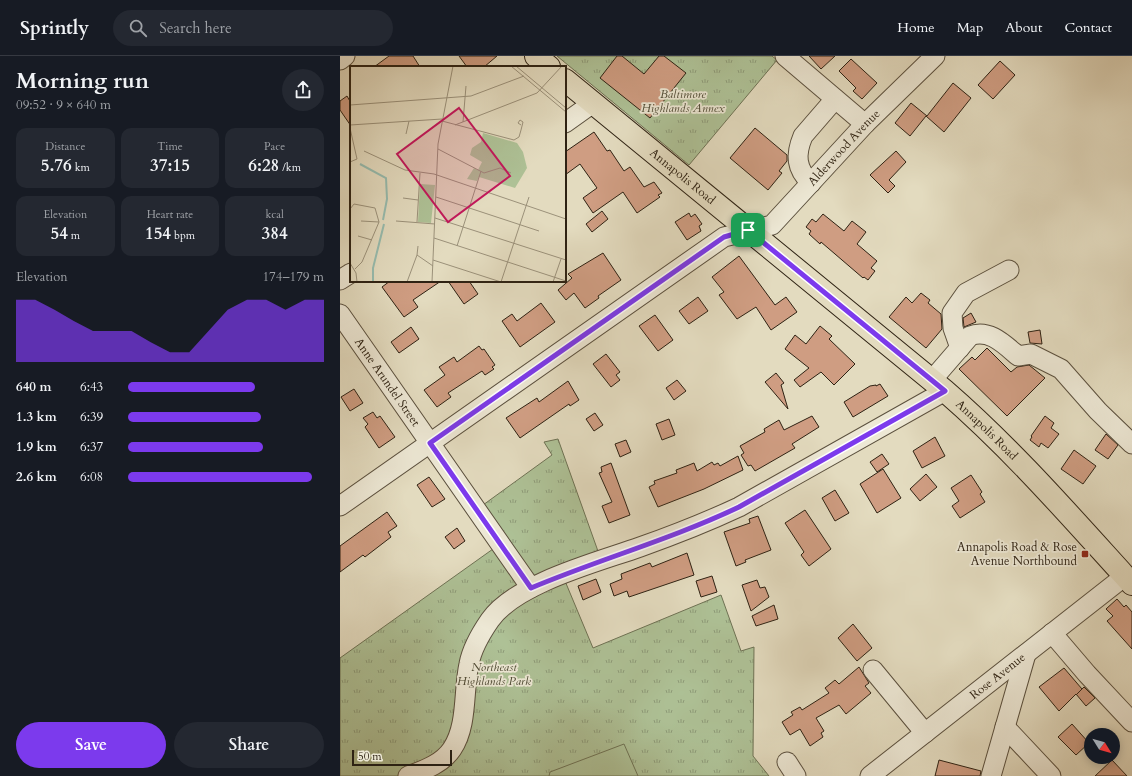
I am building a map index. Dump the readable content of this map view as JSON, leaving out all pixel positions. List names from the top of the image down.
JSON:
{
  "streets": {
    "main road": ["Annapolis Road"],
    "street": ["Alderwood Avenue", "Anne Arundel Street", "Rose Avenue"]
  },
  "crossings": [
    ["Alderwood Avenue", "Annapolis Road"],
    ["Alderwood Avenue", "Anne Arundel Street"],
    ["Annapolis Road", "Rose Avenue"]
  ],
  "parks": ["Baltimore Highlands Annex", "Northeast Highlands Park"],
  "places": {
    "transit": ["Annapolis Road & Rose Avenue Northbound"]
  },
  "scale_bar": "50 m",
  "north": "bottom right",
  "page": {
    "header": "Sprintly",
    "search": "Search here",
    "nav": [
      "Home",
      "Map",
      "About",
      "Contact"
    ],
    "heading": ["Morning run", "09:52 · 9 × 640 m"],
    "stats": [
      ["Distance", "5.76 km"],
      ["Time", "37:15"],
      ["Pace", "6:28 /km"],
      ["Elevation", "54 m"],
      ["Heart rate", "154 bpm"],
      ["kcal", "384"]
    ],
    "chart": ["Elevation", "174–179 m"],
    "list": [
      {
        "name": "640 m",
        "note": "6:43"
      },
      {
        "name": "1.3 km",
        "note": "6:39"
      },
      {
        "name": "1.9 km",
        "note": "6:37"
      },
      {
        "name": "2.6 km",
        "note": "6:08"
      }
    ],
    "buttons": ["Save", "Share"],
    "scale": "50 m"
  }
}
